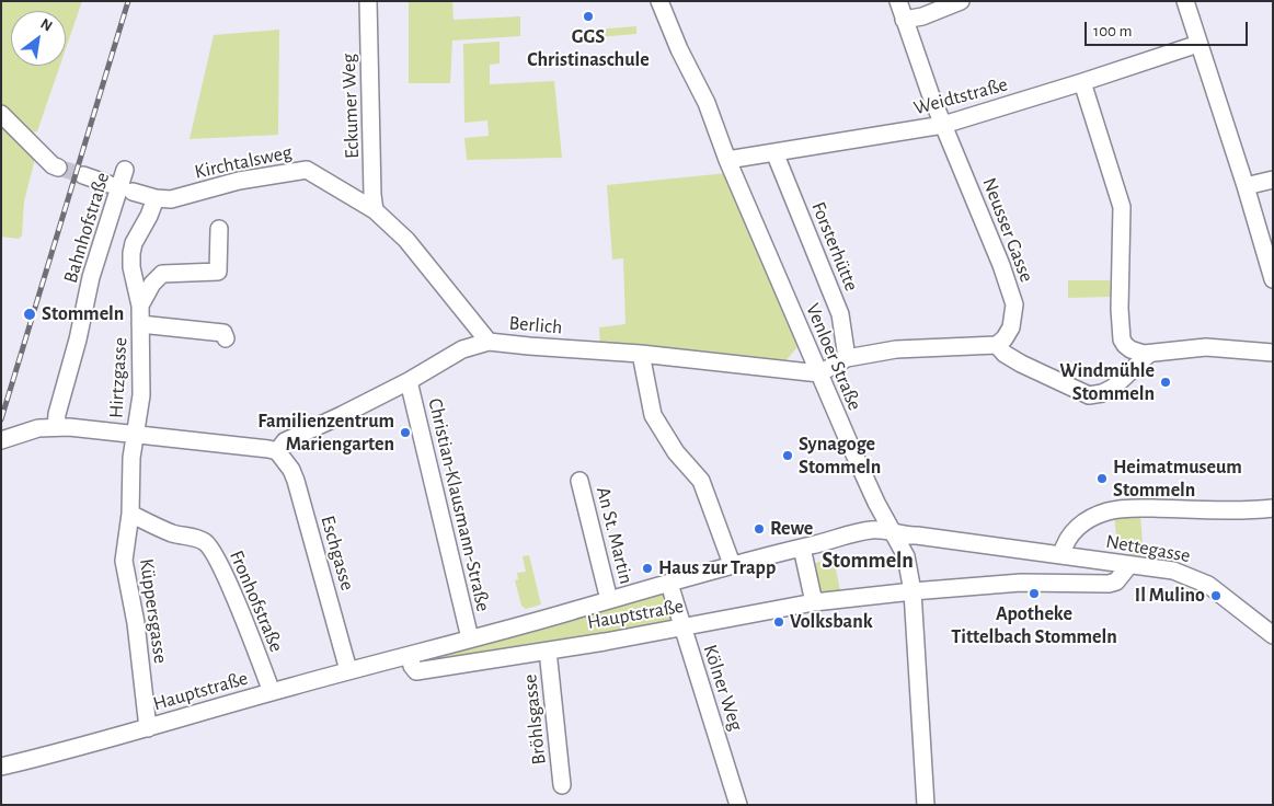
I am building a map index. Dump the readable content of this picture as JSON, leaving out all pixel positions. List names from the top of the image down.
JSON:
{
  "streets": {
    "street": [
      "Weidtstraße",
      "Eckumer Weg",
      "Kirchtalsweg",
      "Bahnhofstraße",
      "Neusser Gasse",
      "Forsterhütte",
      "Berlich",
      "Venloer Straße",
      "Hirtzgasse",
      "Christian-Klausmann-Straße",
      "An St. Martin",
      "Nettegasse",
      "Eschgasse",
      "Fronhofstraße",
      "Küppersgasse",
      "Hauptstraße",
      "Kölner Weg",
      "Bröhlsgasse"
    ]
  },
  "crossings": [
    ["Weidtstraße", "Neusser Gasse"],
    ["Weidtstraße", "Forsterhütte"],
    ["Weidtstraße", "Venloer Straße"],
    ["Eckumer Weg", "Kirchtalsweg"],
    ["Kirchtalsweg", "Berlich"],
    ["Kirchtalsweg", "Hirtzgasse"],
    ["Berlich", "Venloer Straße"],
    ["Berlich", "Christian-Klausmann-Straße"],
    ["Berlich", "Eschgasse"],
    ["Venloer Straße", "Nettegasse"],
    ["Venloer Straße", "Hauptstraße"],
    ["Hirtzgasse", "Küppersgasse"],
    ["Christian-Klausmann-Straße", "Hauptstraße"],
    ["An St. Martin", "Hauptstraße"],
    ["Nettegasse", "Hauptstraße"],
    ["Eschgasse", "Hauptstraße"],
    ["Fronhofstraße", "Küppersgasse"],
    ["Fronhofstraße", "Hauptstraße"],
    ["Küppersgasse", "Hauptstraße"],
    ["Hauptstraße", "Kölner Weg"],
    ["Hauptstraße", "Bröhlsgasse"]
  ],
  "districts": ["Stommeln"],
  "places": [
    "GGS Christinaschule",
    "Stommeln",
    "Windmühle Stommeln",
    "Familienzentrum Mariengarten",
    "Synagoge Stommeln",
    "Heimatmuseum Stommeln",
    "Rewe",
    "Haus zur Trapp",
    "Apotheke Tittelbach Stommeln",
    "Il Mulino",
    "Volksbank"
  ],
  "scale_bar": "100 m",
  "north": "top right"
}
